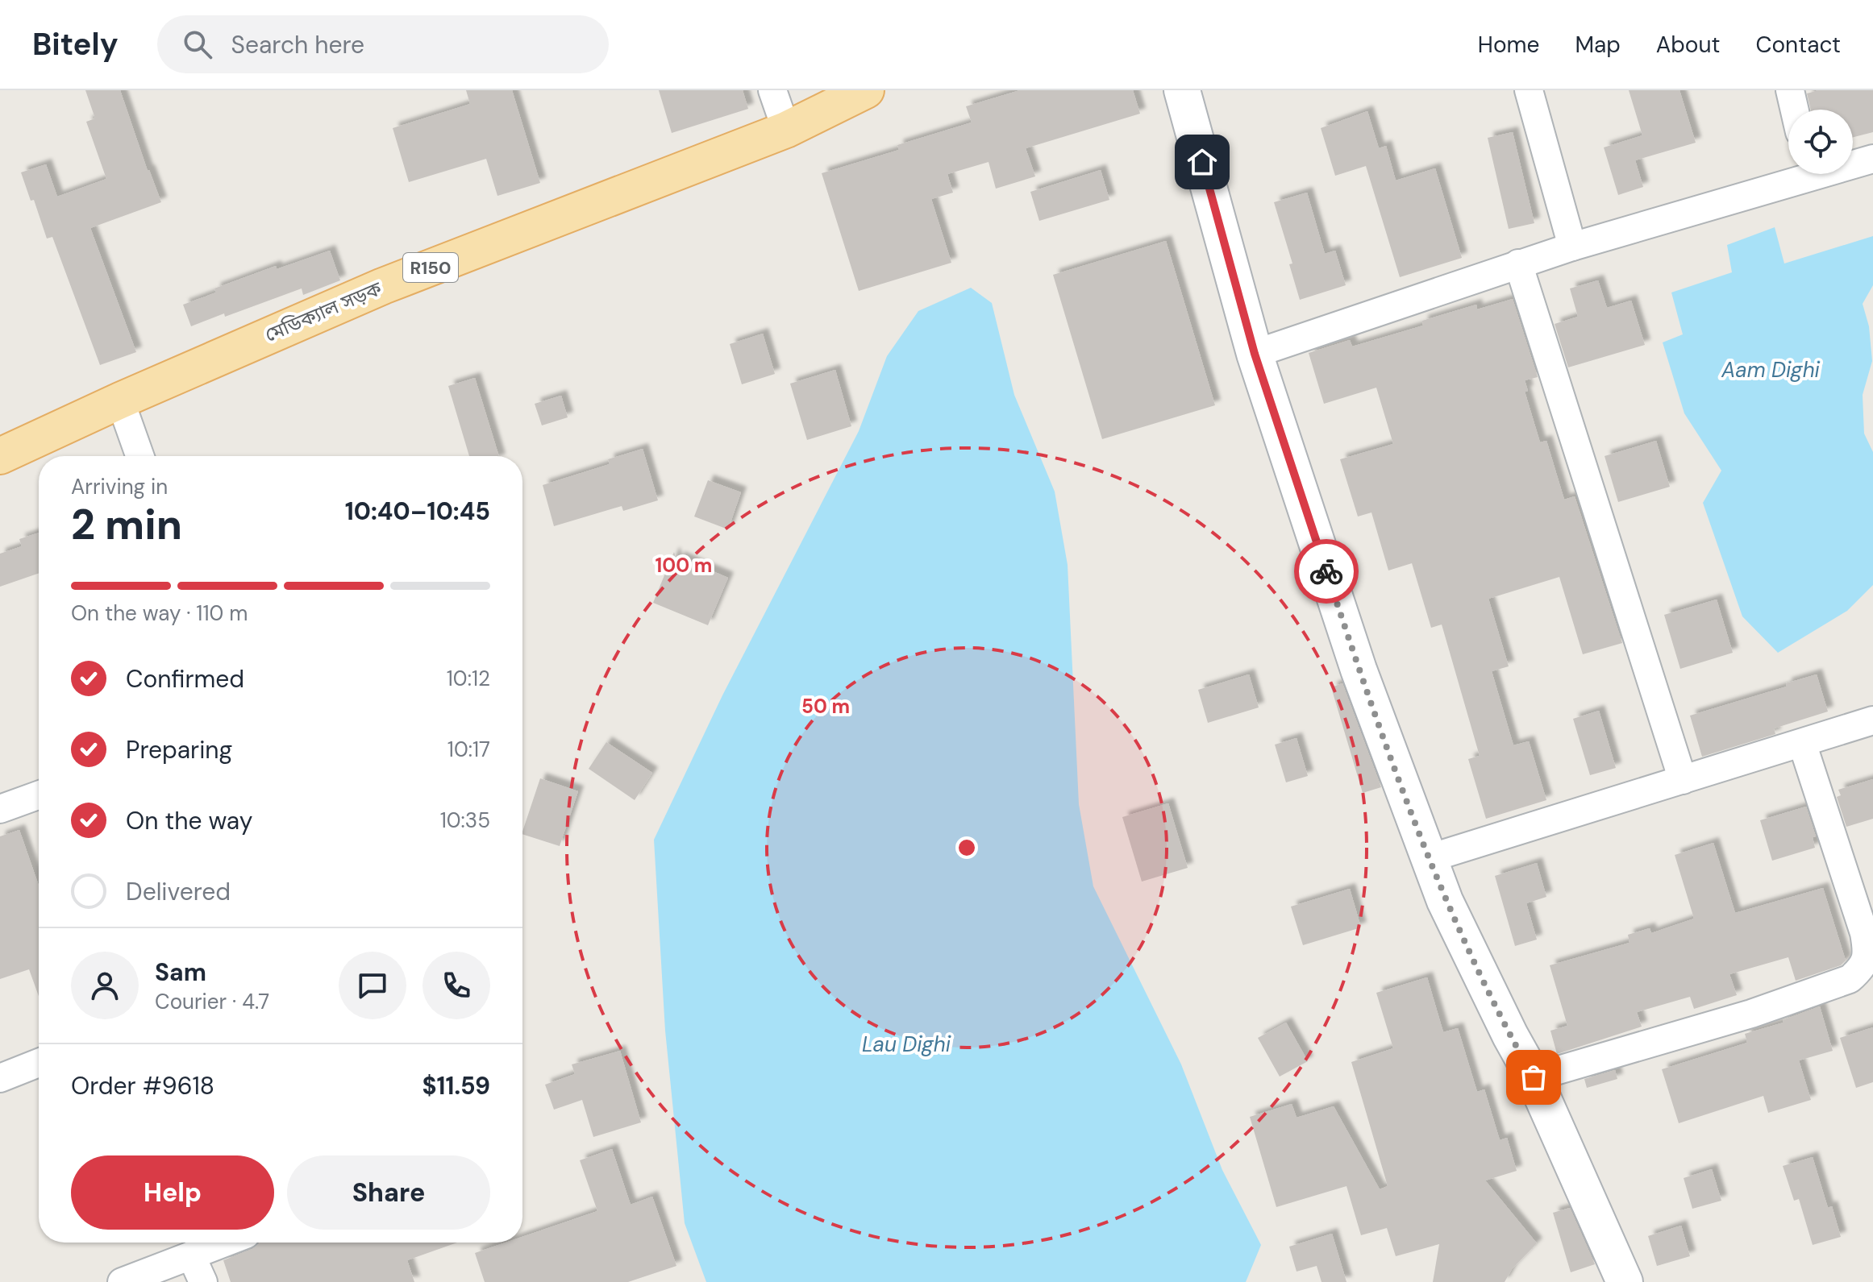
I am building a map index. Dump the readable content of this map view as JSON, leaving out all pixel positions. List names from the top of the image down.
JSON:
{
  "streets": {
    "main road": ["R150", "মেডিক্যাল সড়ক"]
  },
  "water": ["Aam Dighi", "Lau Dighi"],
  "page": {
    "header": "Bitely",
    "search": "Search here",
    "nav": [
      "Home",
      "Map",
      "About",
      "Contact"
    ],
    "heading": ["2 min", "Arriving in", "10:40–10:45"],
    "panel": [
      "Sam",
      "Courier · 4.7",
      "Order #9618",
      "$11.59"
    ],
    "bar": "On the way · 110 m",
    "list": [
      ["Confirmed", "10:12"],
      ["Preparing", "10:17"],
      ["On the way", "10:35"],
      "Delivered"
    ],
    "buttons": ["Help", "Share"]
  },
  "rings": ["100 m", "50 m"]
}
